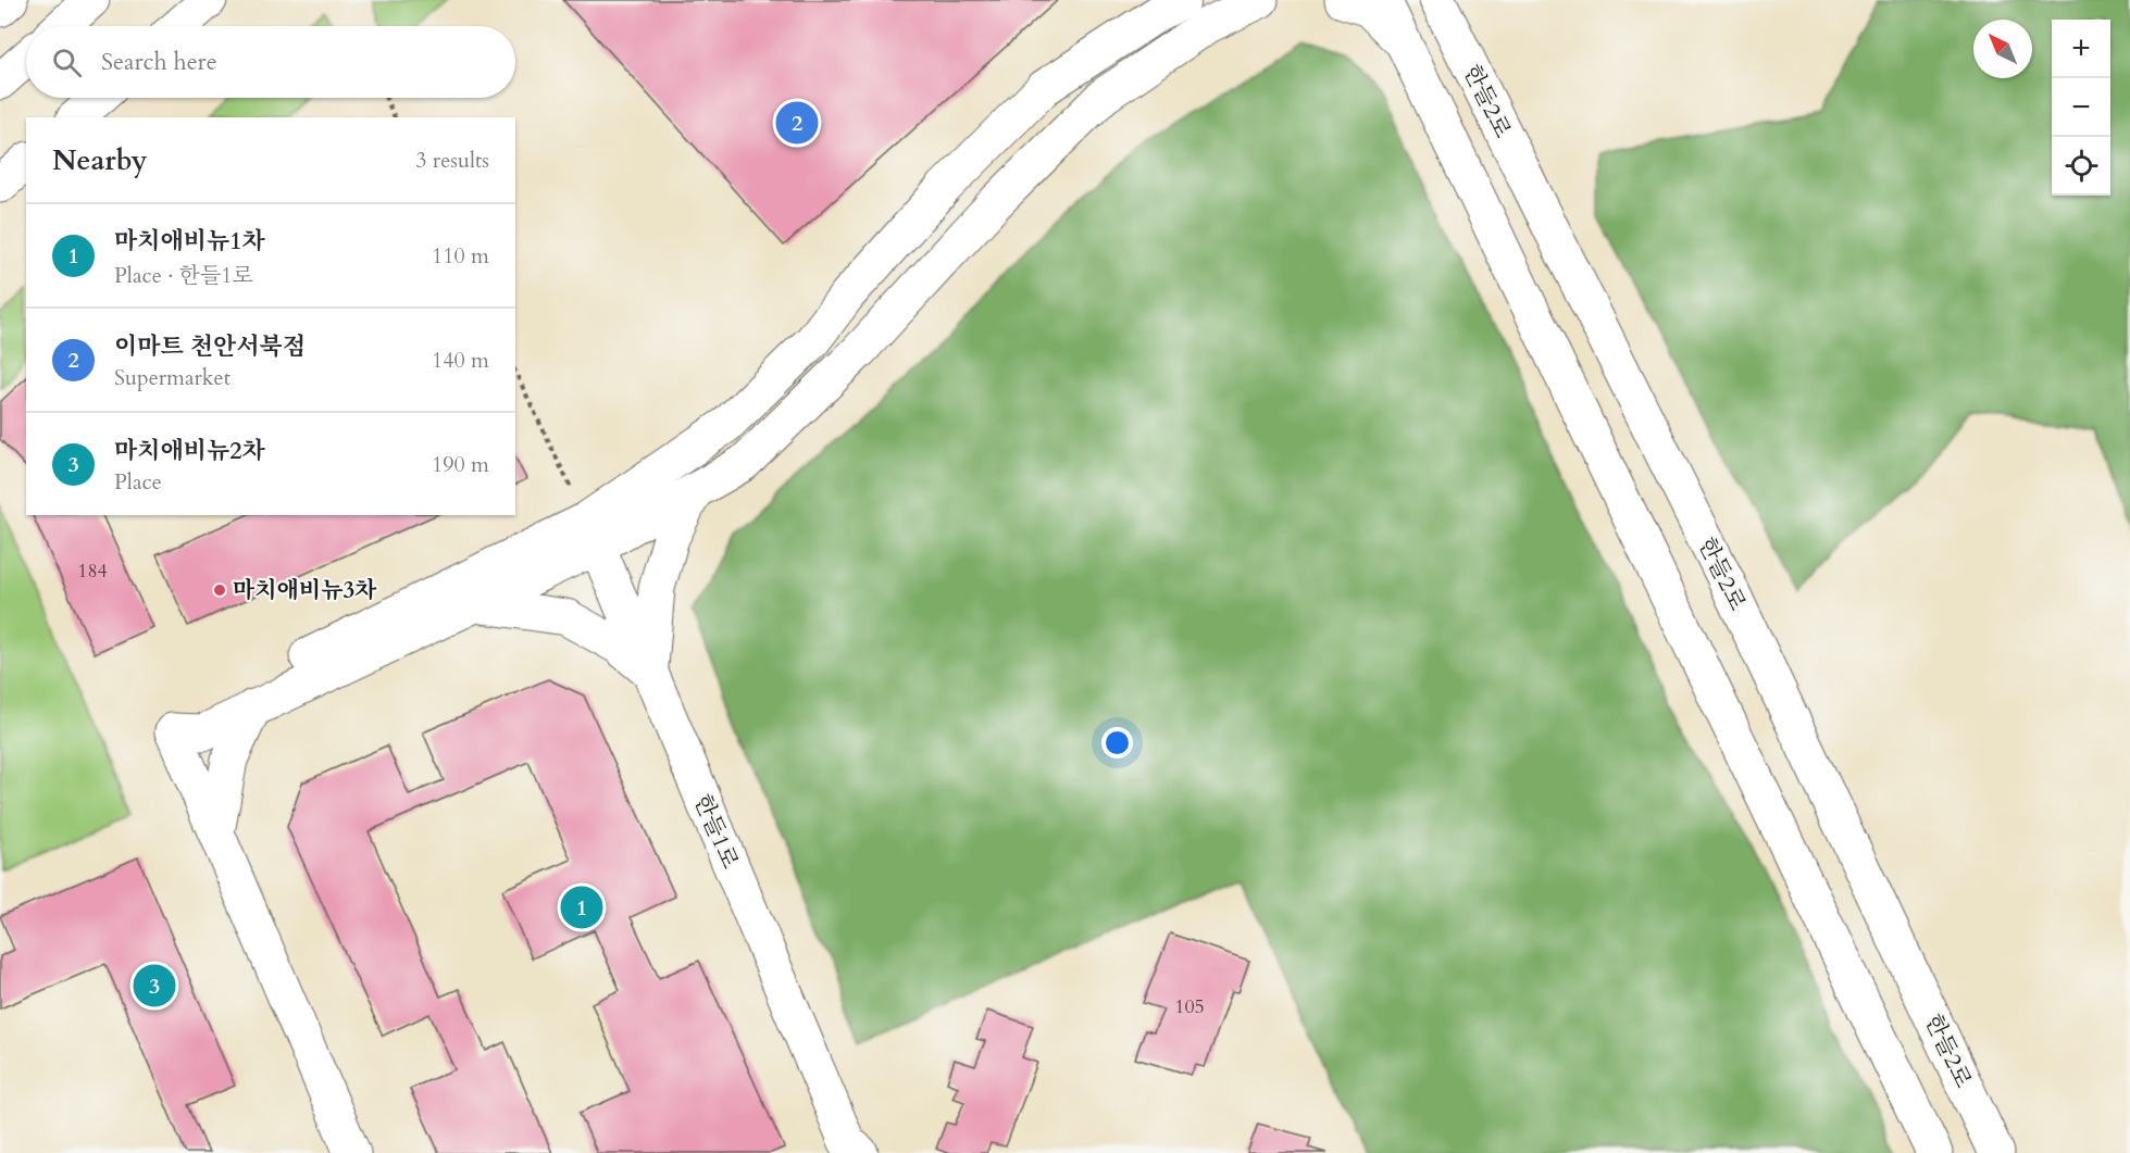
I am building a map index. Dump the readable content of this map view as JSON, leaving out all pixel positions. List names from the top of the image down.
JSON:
{
  "streets": {
    "street": ["한들2로", "한들1로"]
  },
  "places": ["마치애비뉴3차"],
  "house_numbers": ["184", "105"],
  "north": "top left",
  "page": {
    "map_buttons": ["+", "−"],
    "search": "Search here",
    "pins": ["2", "1", "3"],
    "heading": ["Nearby", "3 results"],
    "list": [
      {
        "mark": "1",
        "name": "마치애비뉴1차",
        "note": "Place · 한들1로",
        "value": "110 m"
      },
      {
        "mark": "2",
        "name": "이마트 천안서북점",
        "note": "Supermarket",
        "value": "140 m"
      },
      {
        "mark": "3",
        "name": "마치애비뉴2차",
        "note": "Place",
        "value": "190 m"
      }
    ]
  }
}
